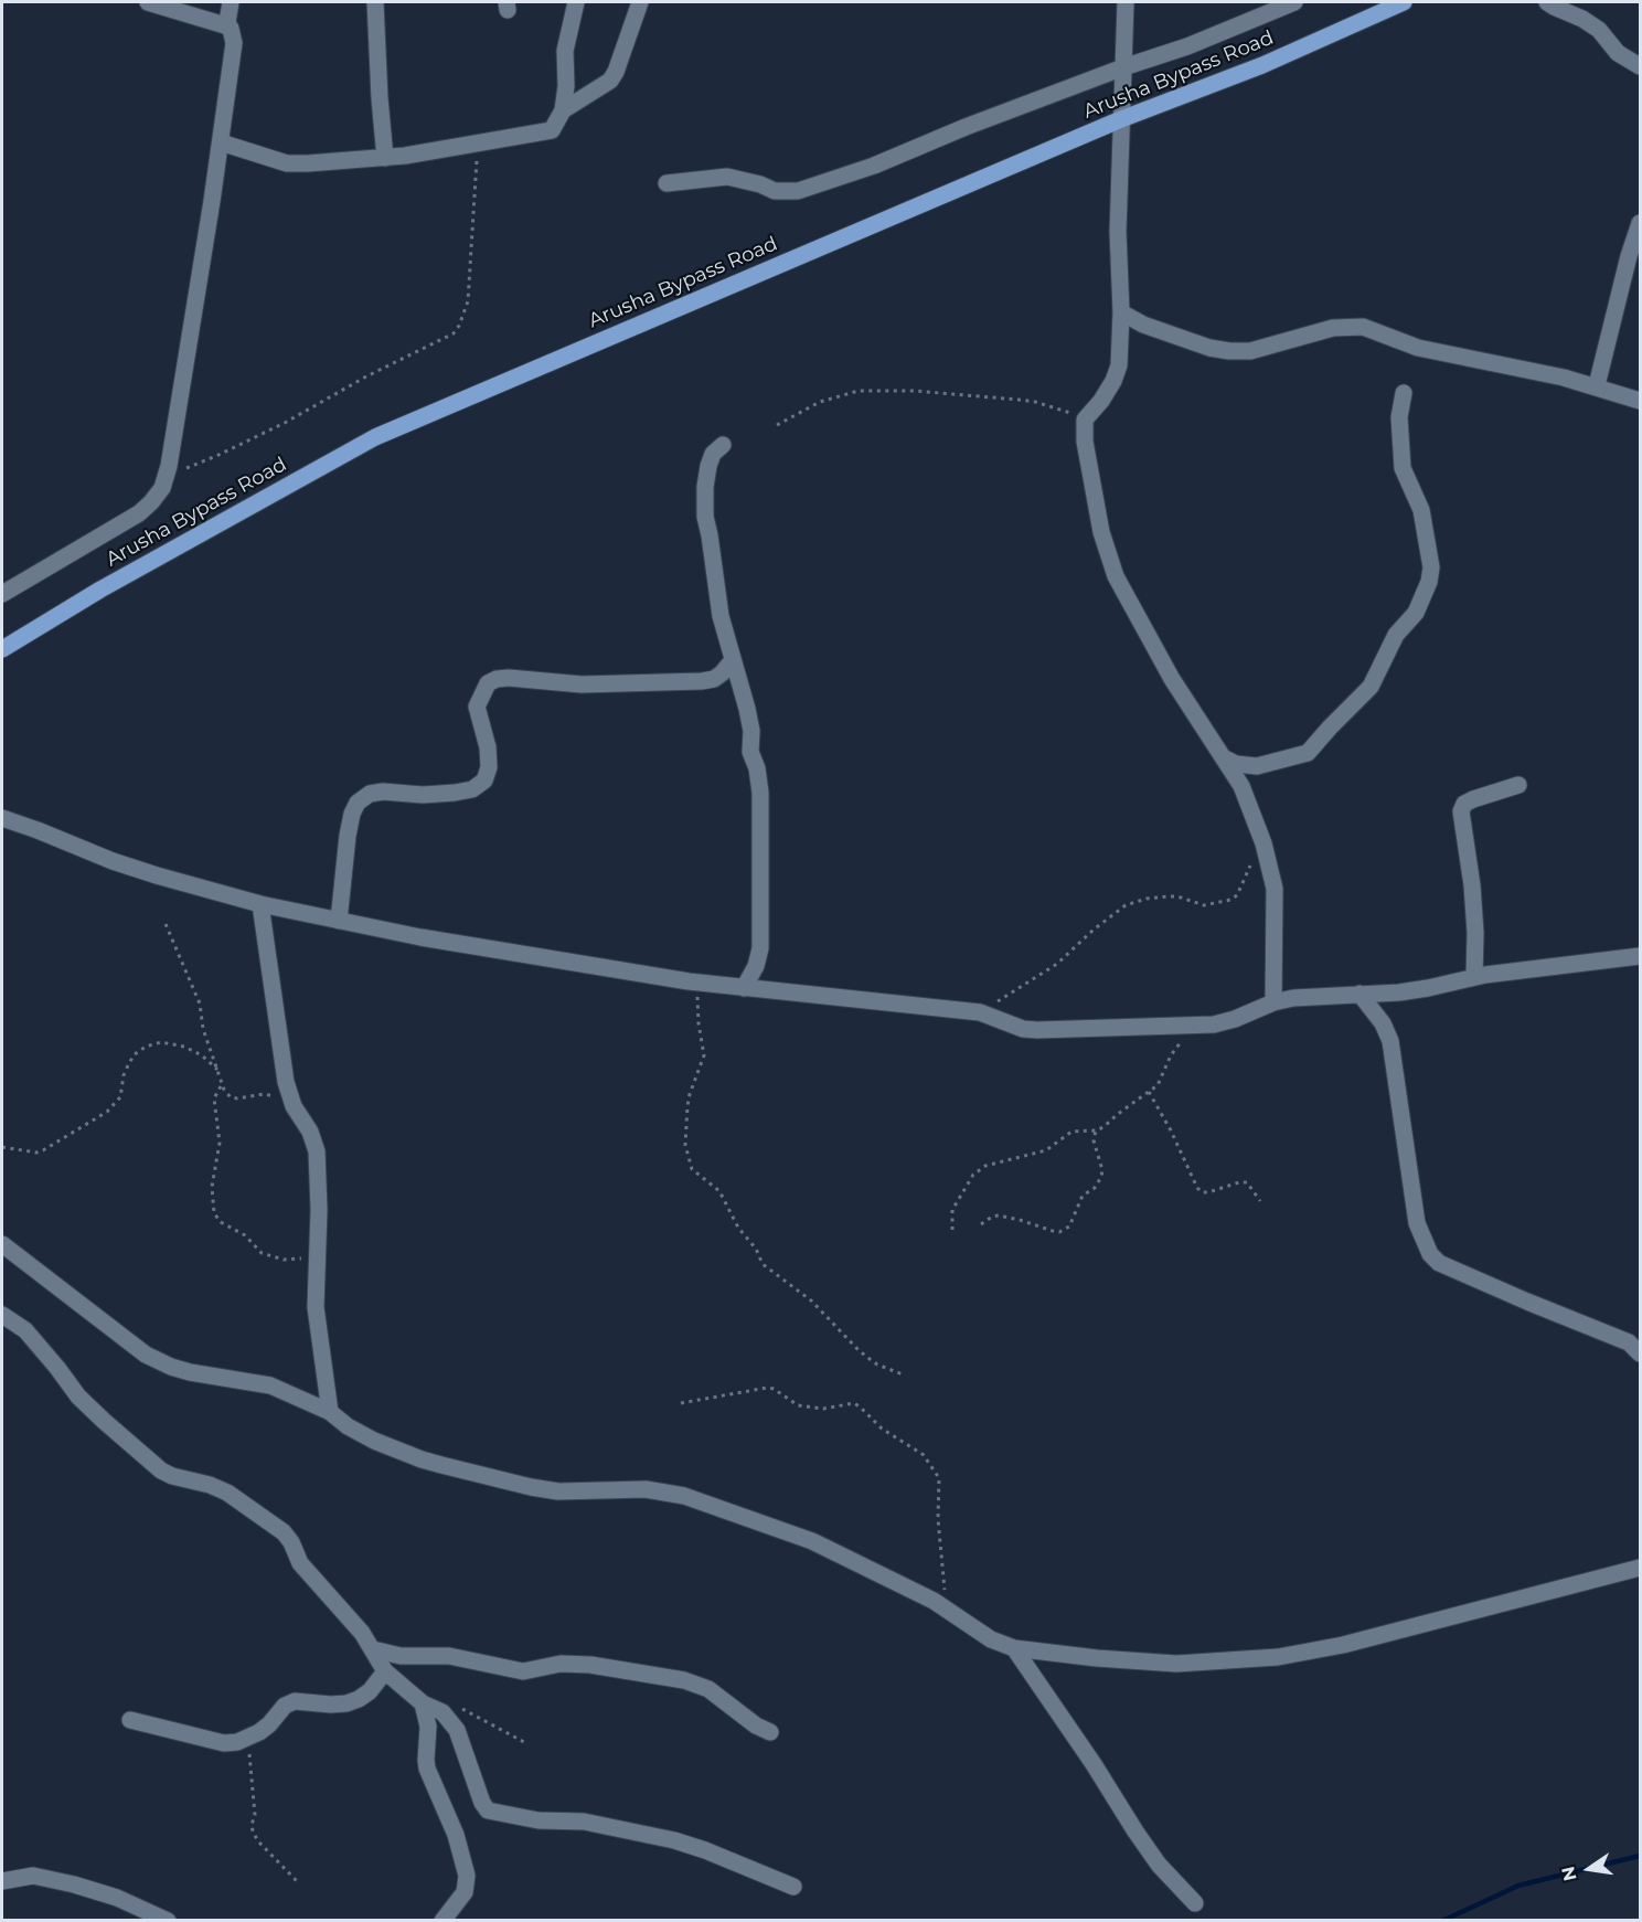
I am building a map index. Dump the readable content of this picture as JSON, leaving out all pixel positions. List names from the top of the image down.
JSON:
{
  "streets": {
    "main road": ["Arusha Bypass Road"]
  },
  "north": "left"
}
